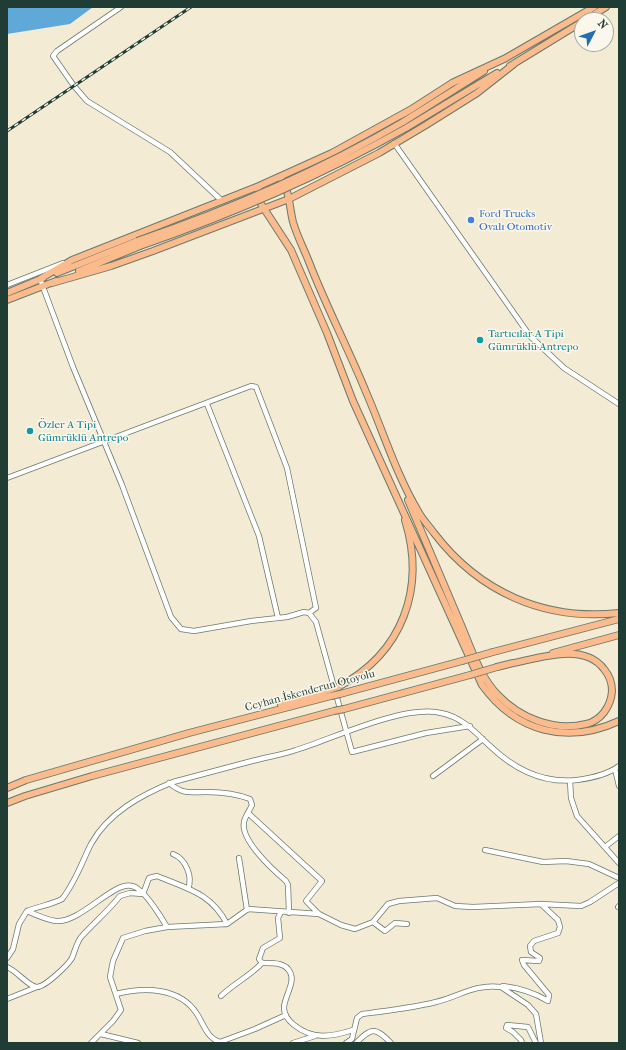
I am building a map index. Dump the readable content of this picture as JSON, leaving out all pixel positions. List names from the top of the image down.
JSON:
{
  "streets": {
    "highway": ["Ceyhan-İskenderun Otoyolu"]
  },
  "places": ["Ford Trucks Ovalı Otomotiv", "Tartıcılar A Tipi Gümrüklü Antrepo", "Özler A Tipi Gümrüklü Antrepo"],
  "north": "top right"
}
